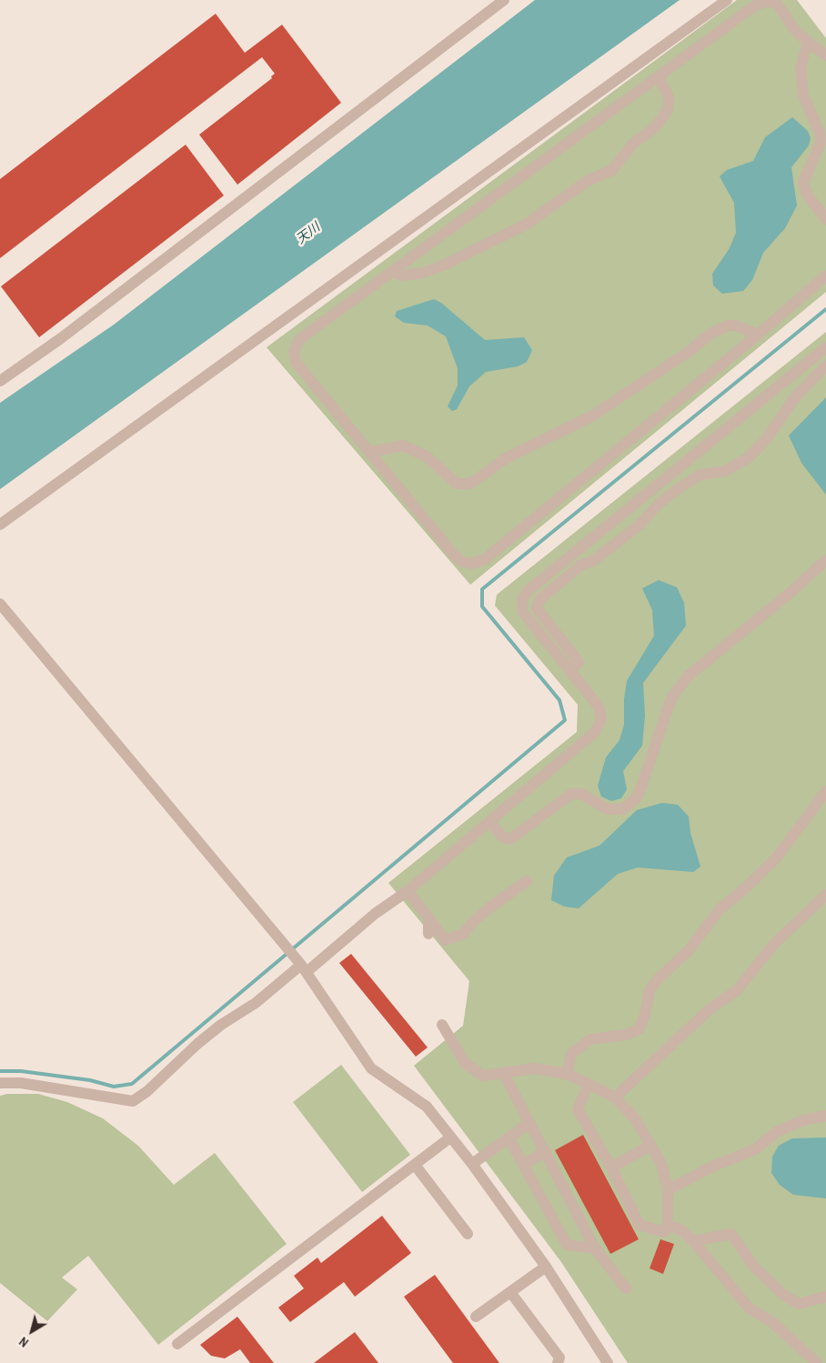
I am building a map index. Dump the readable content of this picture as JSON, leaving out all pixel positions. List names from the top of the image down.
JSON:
{
  "water": ["天川"],
  "north": "bottom left"
}
